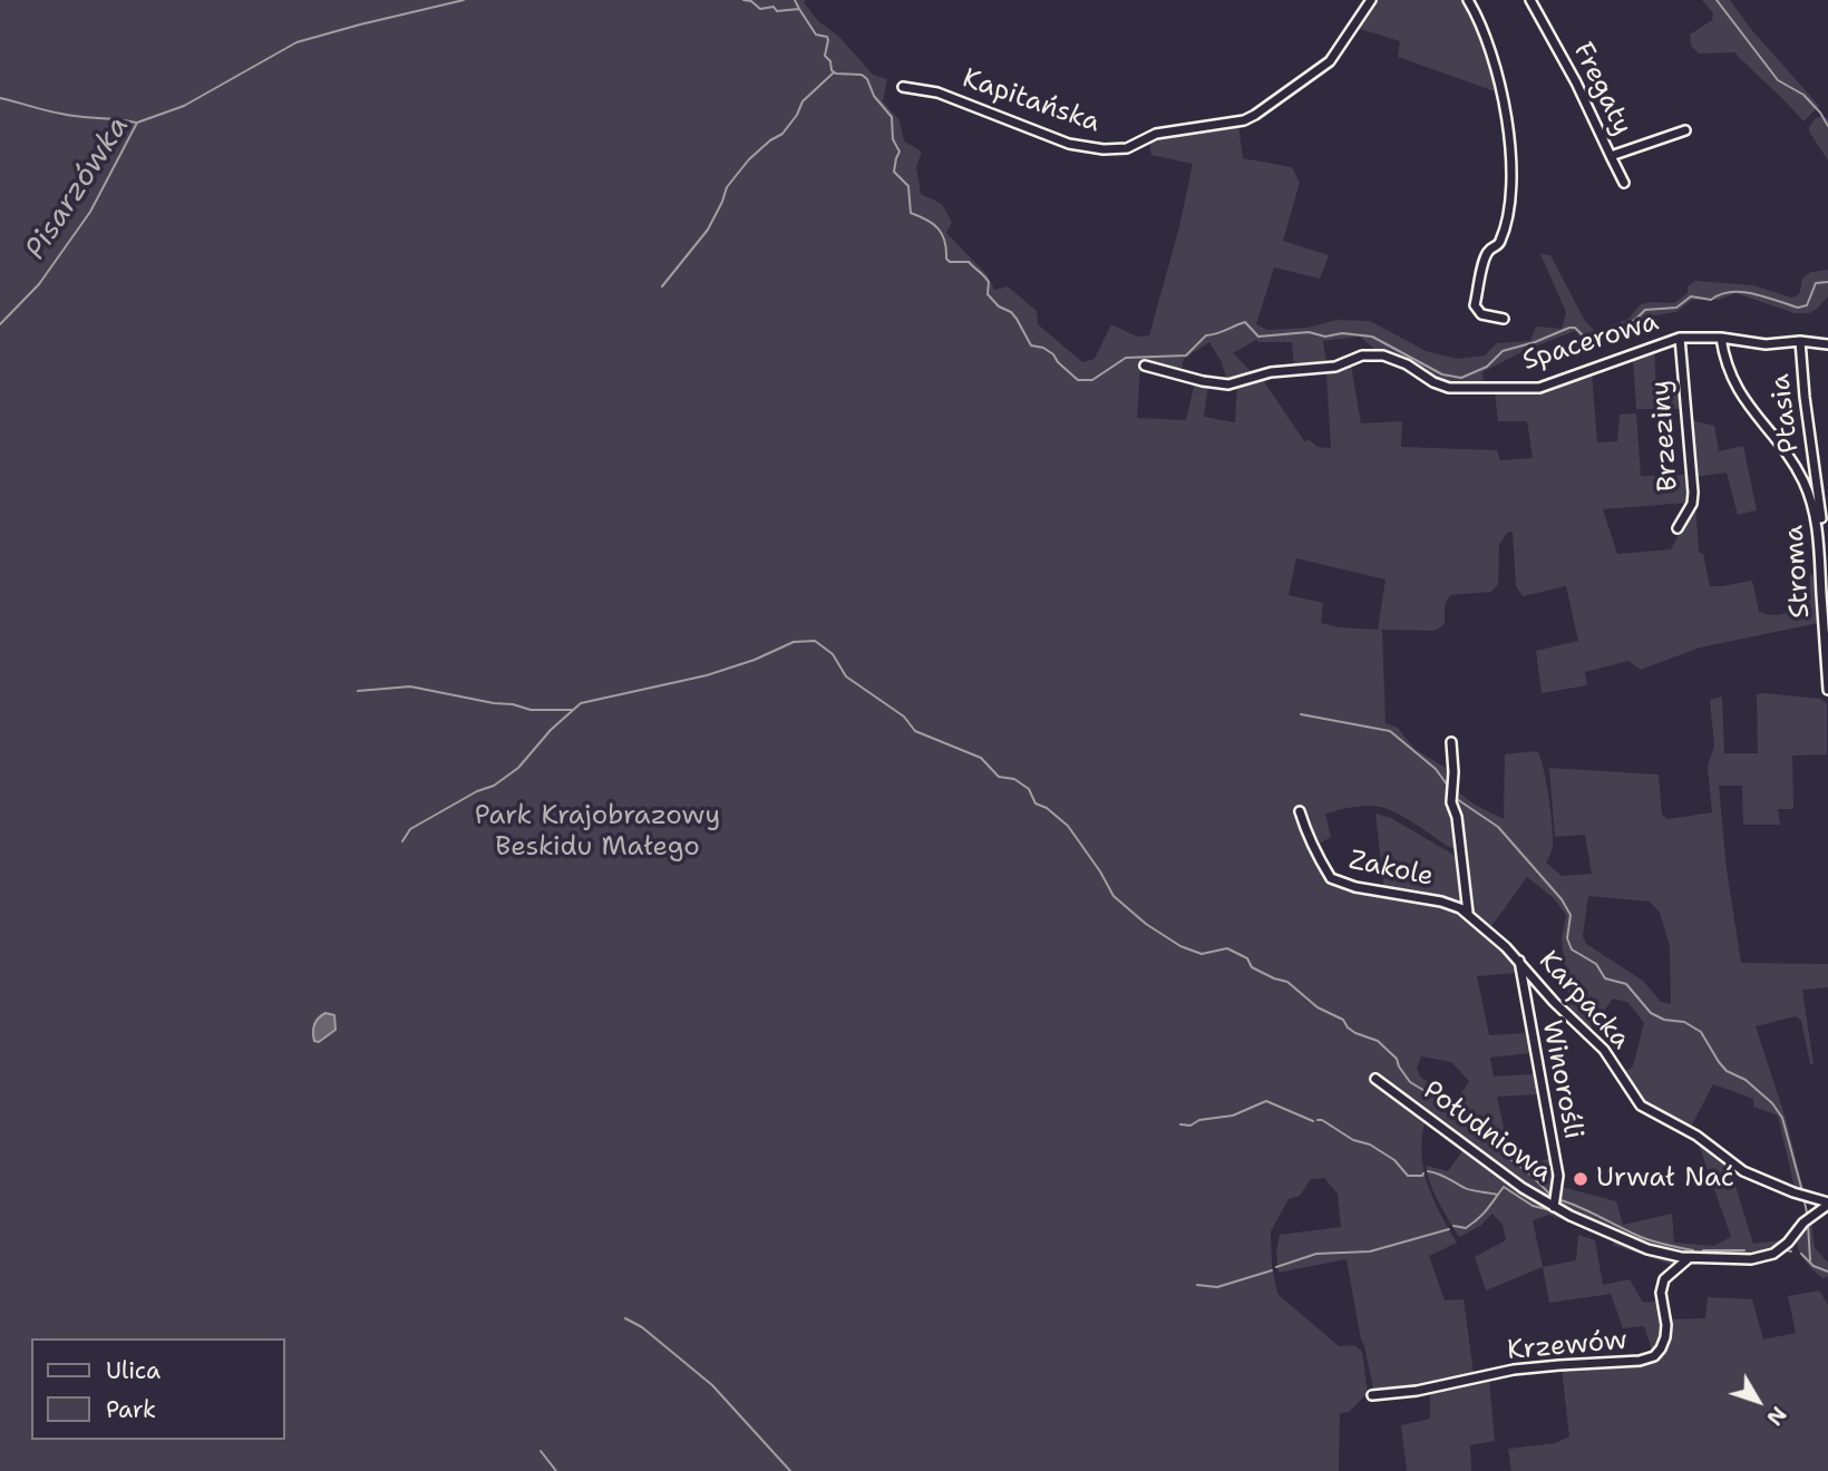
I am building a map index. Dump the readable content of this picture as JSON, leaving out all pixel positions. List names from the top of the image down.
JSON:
{
  "streets": {
    "street": [
      "Fregaty",
      "Kapitańska",
      "Spacerowa",
      "Ptasia",
      "Brzeziny",
      "Stroma",
      "Zakole",
      "Karpacka",
      "Winorośli",
      "Południowa",
      "Krzewów"
    ]
  },
  "crossings": [
    ["Spacerowa", "Ptasia"],
    ["Spacerowa", "Brzeziny"],
    ["Spacerowa", "Stroma"],
    ["Zakole", "Karpacka"],
    ["Karpacka", "Winorośli"],
    ["Karpacka", "Południowa"],
    ["Winorośli", "Południowa"],
    ["Południowa", "Krzewów"]
  ],
  "water": ["Pisarzówka"],
  "parks": ["Park Krajobrazowy Beskidu Małego"],
  "places": ["Urwał Nać"],
  "legend": ["Ulica", "Park"],
  "north": "bottom right"
}
